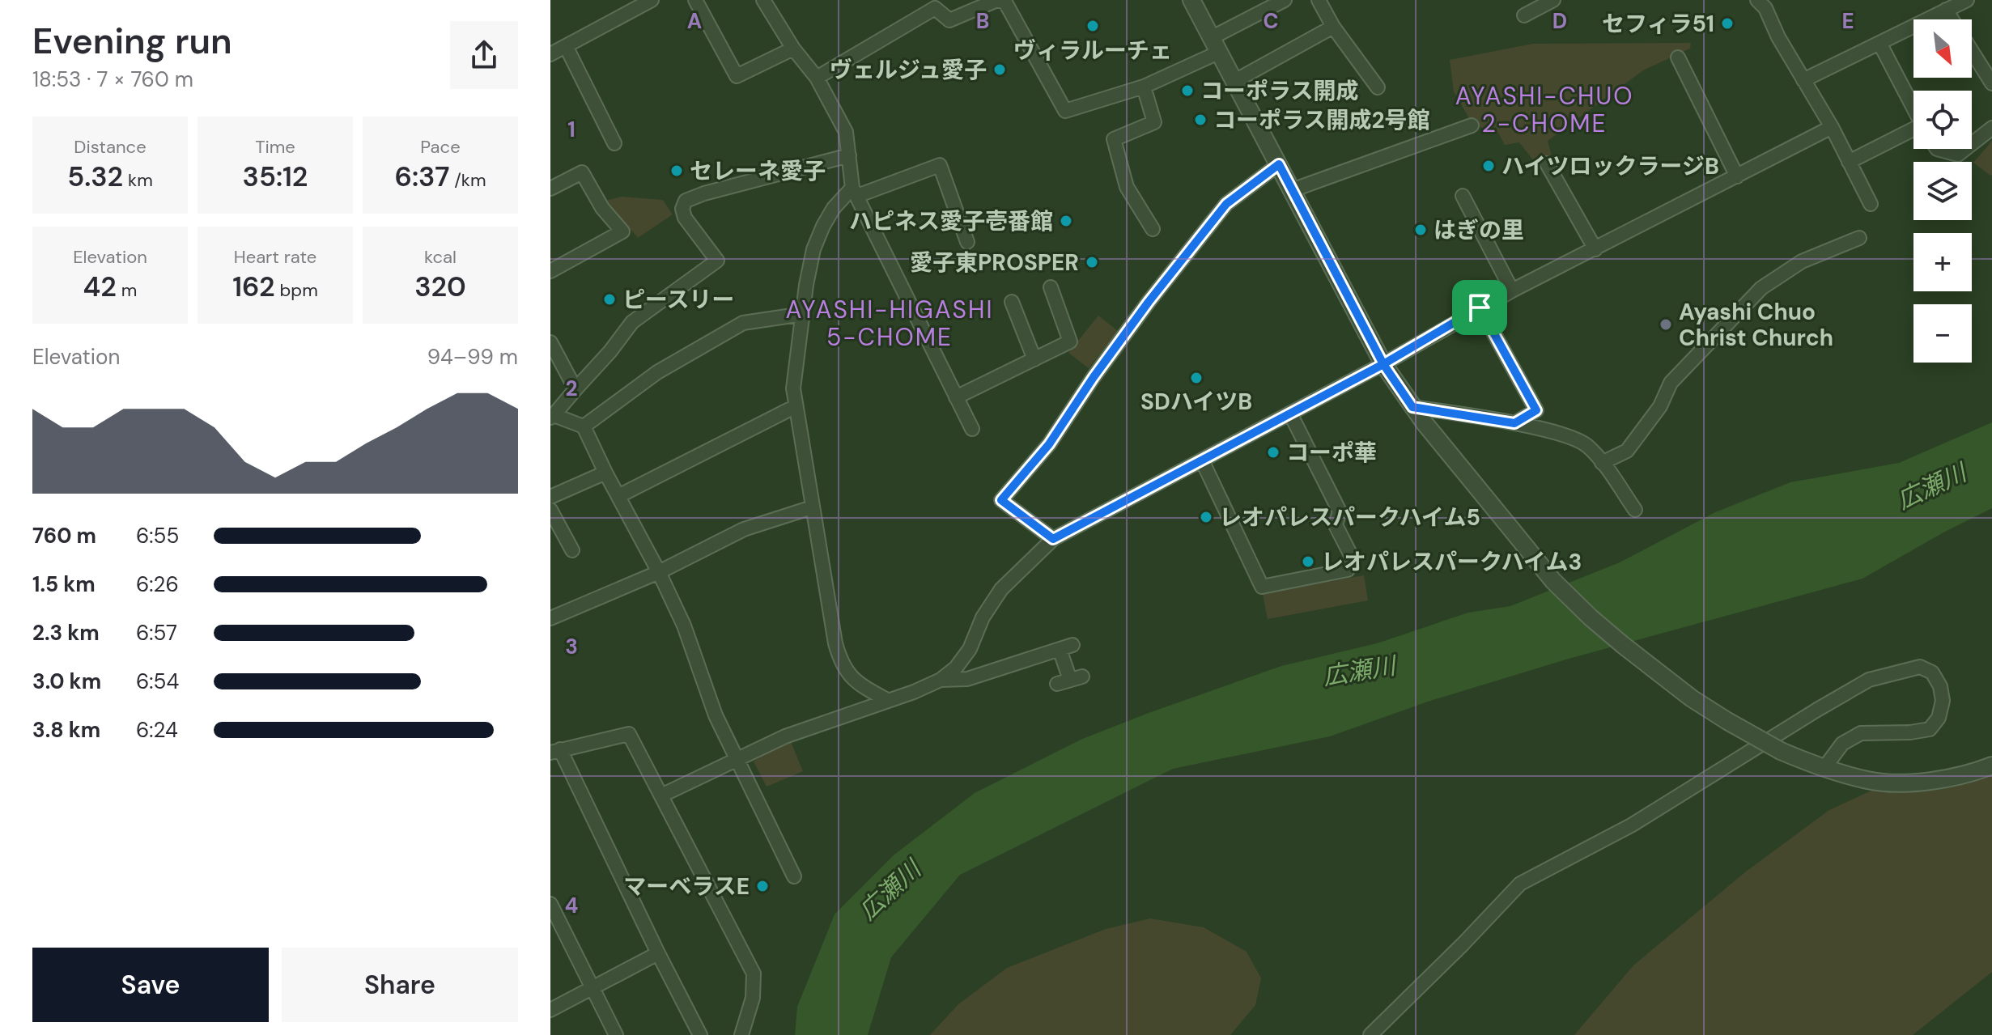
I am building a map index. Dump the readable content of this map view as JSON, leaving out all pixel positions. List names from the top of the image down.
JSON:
{
  "districts": ["AYASHI-CHUO 2-CHOME", "AYASHI-HIGASHI 5-CHOME"],
  "water": ["広瀬川"],
  "places": [
    "セフィラ51",
    "ヴィラルーチェ",
    "ヴェルジュ愛子",
    "コーポラス開成",
    "コーポラス開成2号館",
    "ハイツロックラージB",
    "セレーネ愛子",
    "ハピネス愛子壱番館",
    "はぎの里",
    "愛子東PROSPER",
    "ピースリー",
    "Ayashi Chuo Christ Church",
    "SDハイツB",
    "コーポ華",
    "レオパレスパークハイム5",
    "レオパレスパークハイム3",
    "マーベラスE"
  ],
  "north": "bottom right",
  "page": {
    "heading": ["Evening run", "18:53 · 7 × 760 m"],
    "map_buttons": ["+", "−"],
    "stats": [
      ["Distance", "5.32 km"],
      ["Time", "35:12"],
      ["Pace", "6:37 /km"],
      ["Elevation", "42 m"],
      ["Heart rate", "162 bpm"],
      ["kcal", "320"]
    ],
    "chart": ["Elevation", "94–99 m"],
    "list": [
      {
        "name": "760 m",
        "note": "6:55"
      },
      {
        "name": "1.5 km",
        "note": "6:26"
      },
      {
        "name": "2.3 km",
        "note": "6:57"
      },
      {
        "name": "3.0 km",
        "note": "6:54"
      },
      {
        "name": "3.8 km",
        "note": "6:24"
      }
    ],
    "buttons": ["Save", "Share"]
  },
  "grid": {
    "columns": [
      "A",
      "B",
      "C",
      "D",
      "E"
    ],
    "rows": [
      "1",
      "2",
      "3",
      "4"
    ]
  }
}
